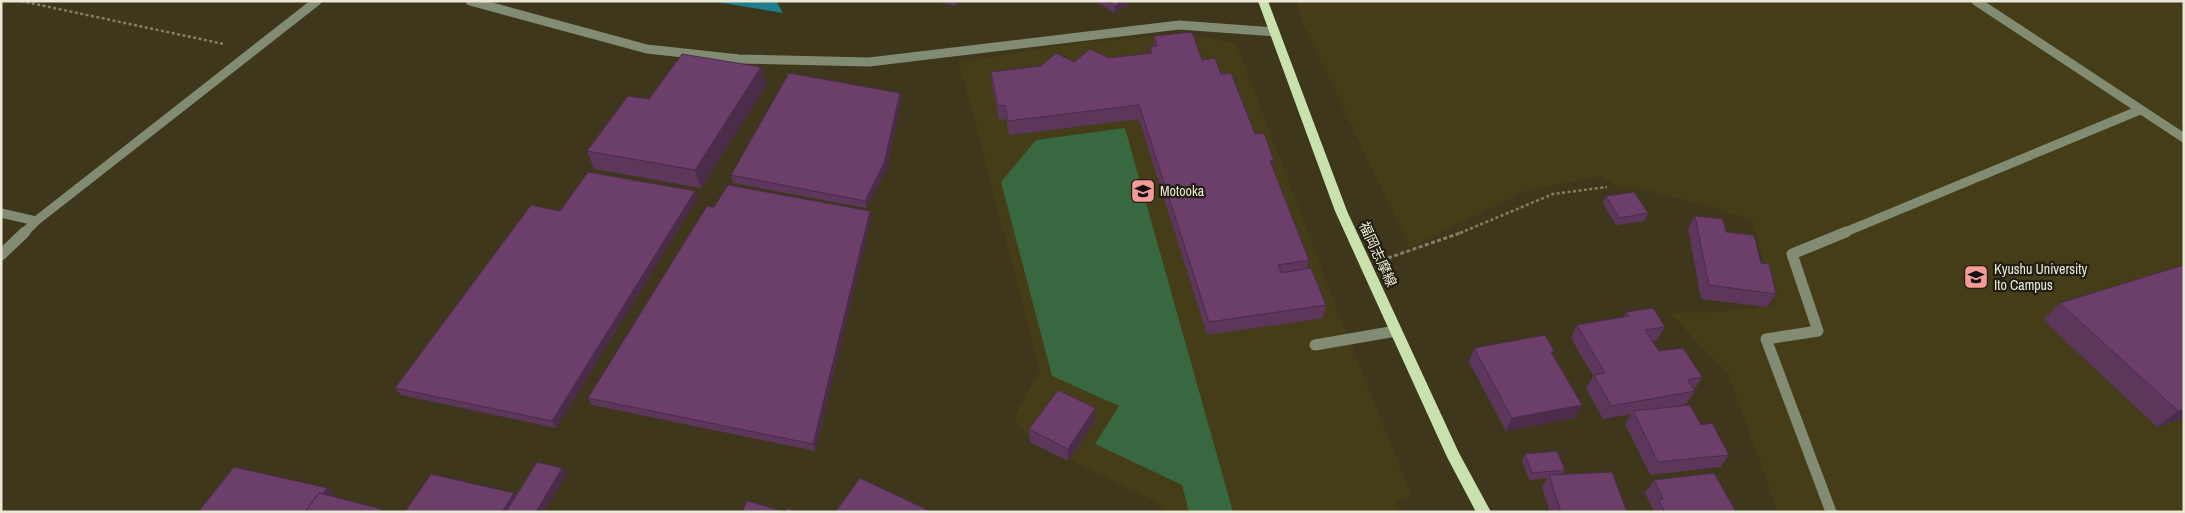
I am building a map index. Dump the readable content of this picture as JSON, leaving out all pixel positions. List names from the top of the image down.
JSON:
{
  "streets": {
    "main road": ["福岡志摩線"]
  },
  "places": {
    "school or university": ["Motooka", "Kyushu University Ito Campus"]
  }
}
